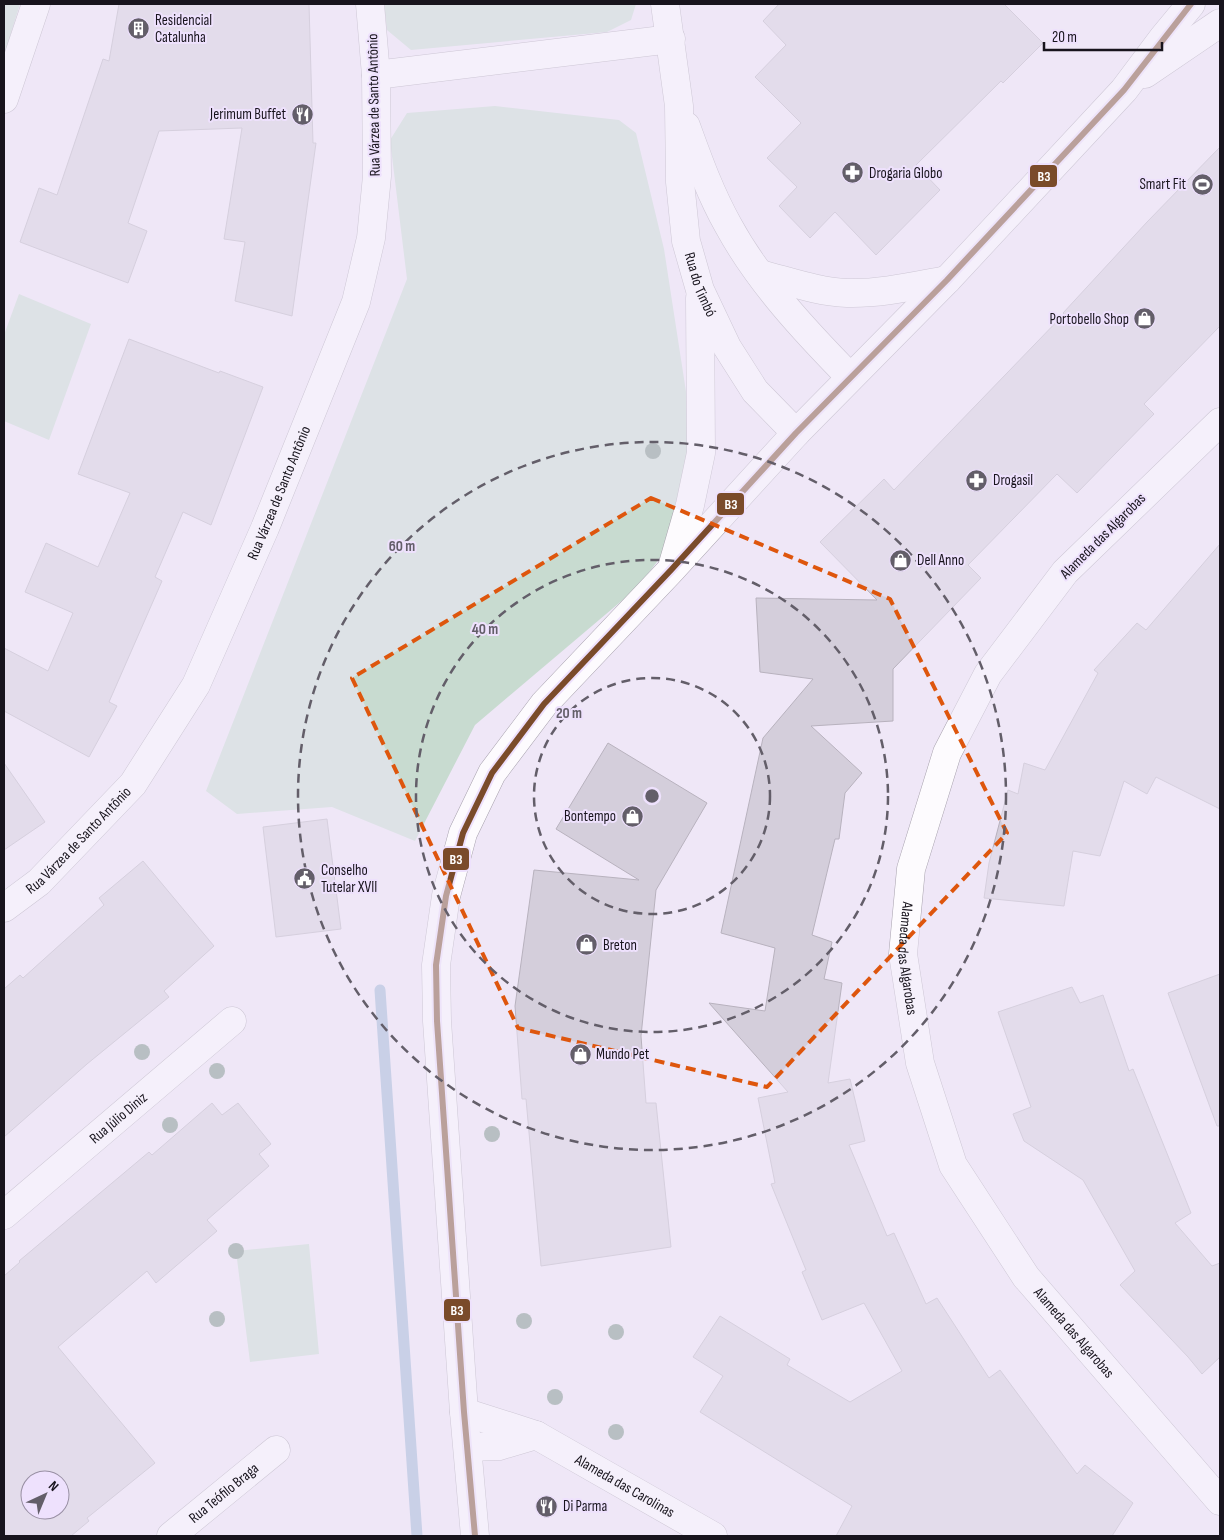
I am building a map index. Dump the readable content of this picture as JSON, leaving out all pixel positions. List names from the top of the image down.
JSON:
{
  "streets": {
    "street": [
      "Rua Várzea de Santo Antônio",
      "Rua do Timbó",
      "Alameda das Algarobas",
      "Rua Júlio Diniz",
      "Alameda das Carolinas",
      "Rua Teófilo Braga"
    ]
  },
  "places": {
    "building": ["Residencial Catalunha"],
    "restaurant": ["Jerimum Buffet", "Di Parma"],
    "pharmacy": ["Drogaria Globo", "Drogasil"],
    "sports": ["Smart Fit"],
    "shop": [
      "Portobello Shop",
      "Dell Anno",
      "Bontempo",
      "Breton",
      "Mundo Pet"
    ],
    "public building": ["Conselho Tutelar XVII"]
  },
  "lines": ["transit line B3"],
  "scale_bar": "20 m",
  "north": "top right",
  "rings": ["60 m", "40 m", "20 m"]
}
